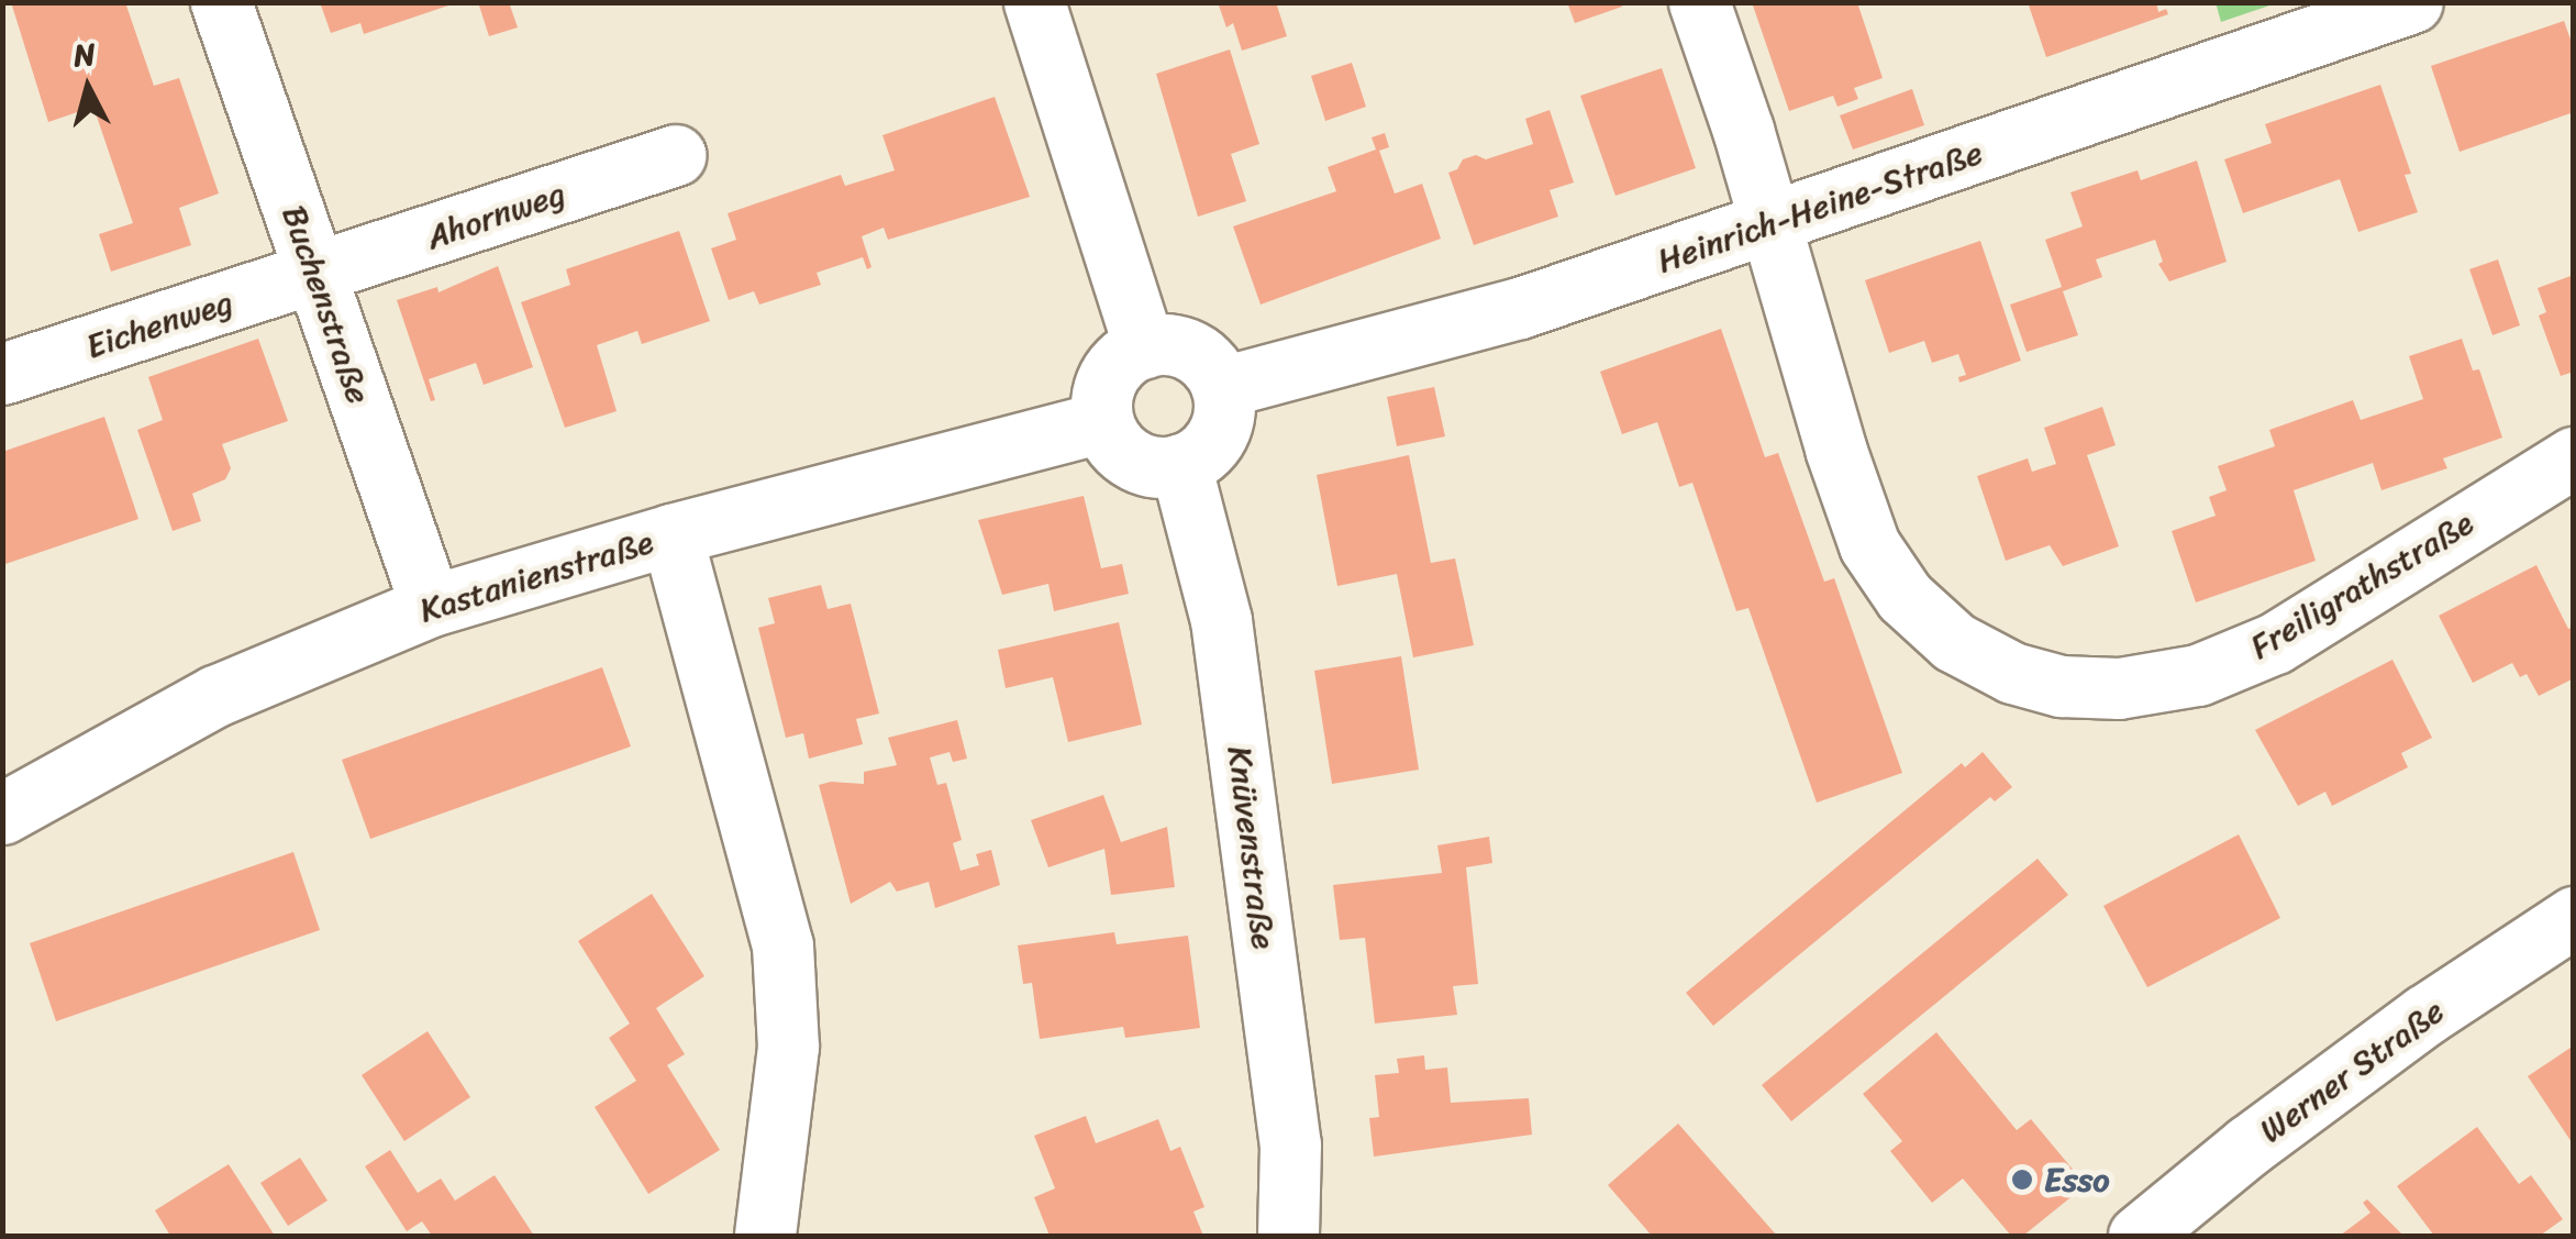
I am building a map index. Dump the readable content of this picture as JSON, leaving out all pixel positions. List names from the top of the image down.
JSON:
{
  "streets": {
    "street": [
      "Heinrich-Heine-Straße",
      "Ahornweg",
      "Buchenstraße",
      "Eichenweg",
      "Kastanienstraße",
      "Freiligrathstraße",
      "Knüvenstraße",
      "Werner Straße"
    ]
  },
  "crossings": [
    ["Heinrich-Heine-Straße", "Kastanienstraße"],
    ["Heinrich-Heine-Straße", "Freiligrathstraße"],
    ["Heinrich-Heine-Straße", "Knüvenstraße"],
    ["Ahornweg", "Buchenstraße"],
    ["Ahornweg", "Eichenweg"],
    ["Buchenstraße", "Eichenweg"],
    ["Buchenstraße", "Kastanienstraße"],
    ["Kastanienstraße", "Knüvenstraße"]
  ],
  "places": ["Esso"],
  "north": "top"
}
